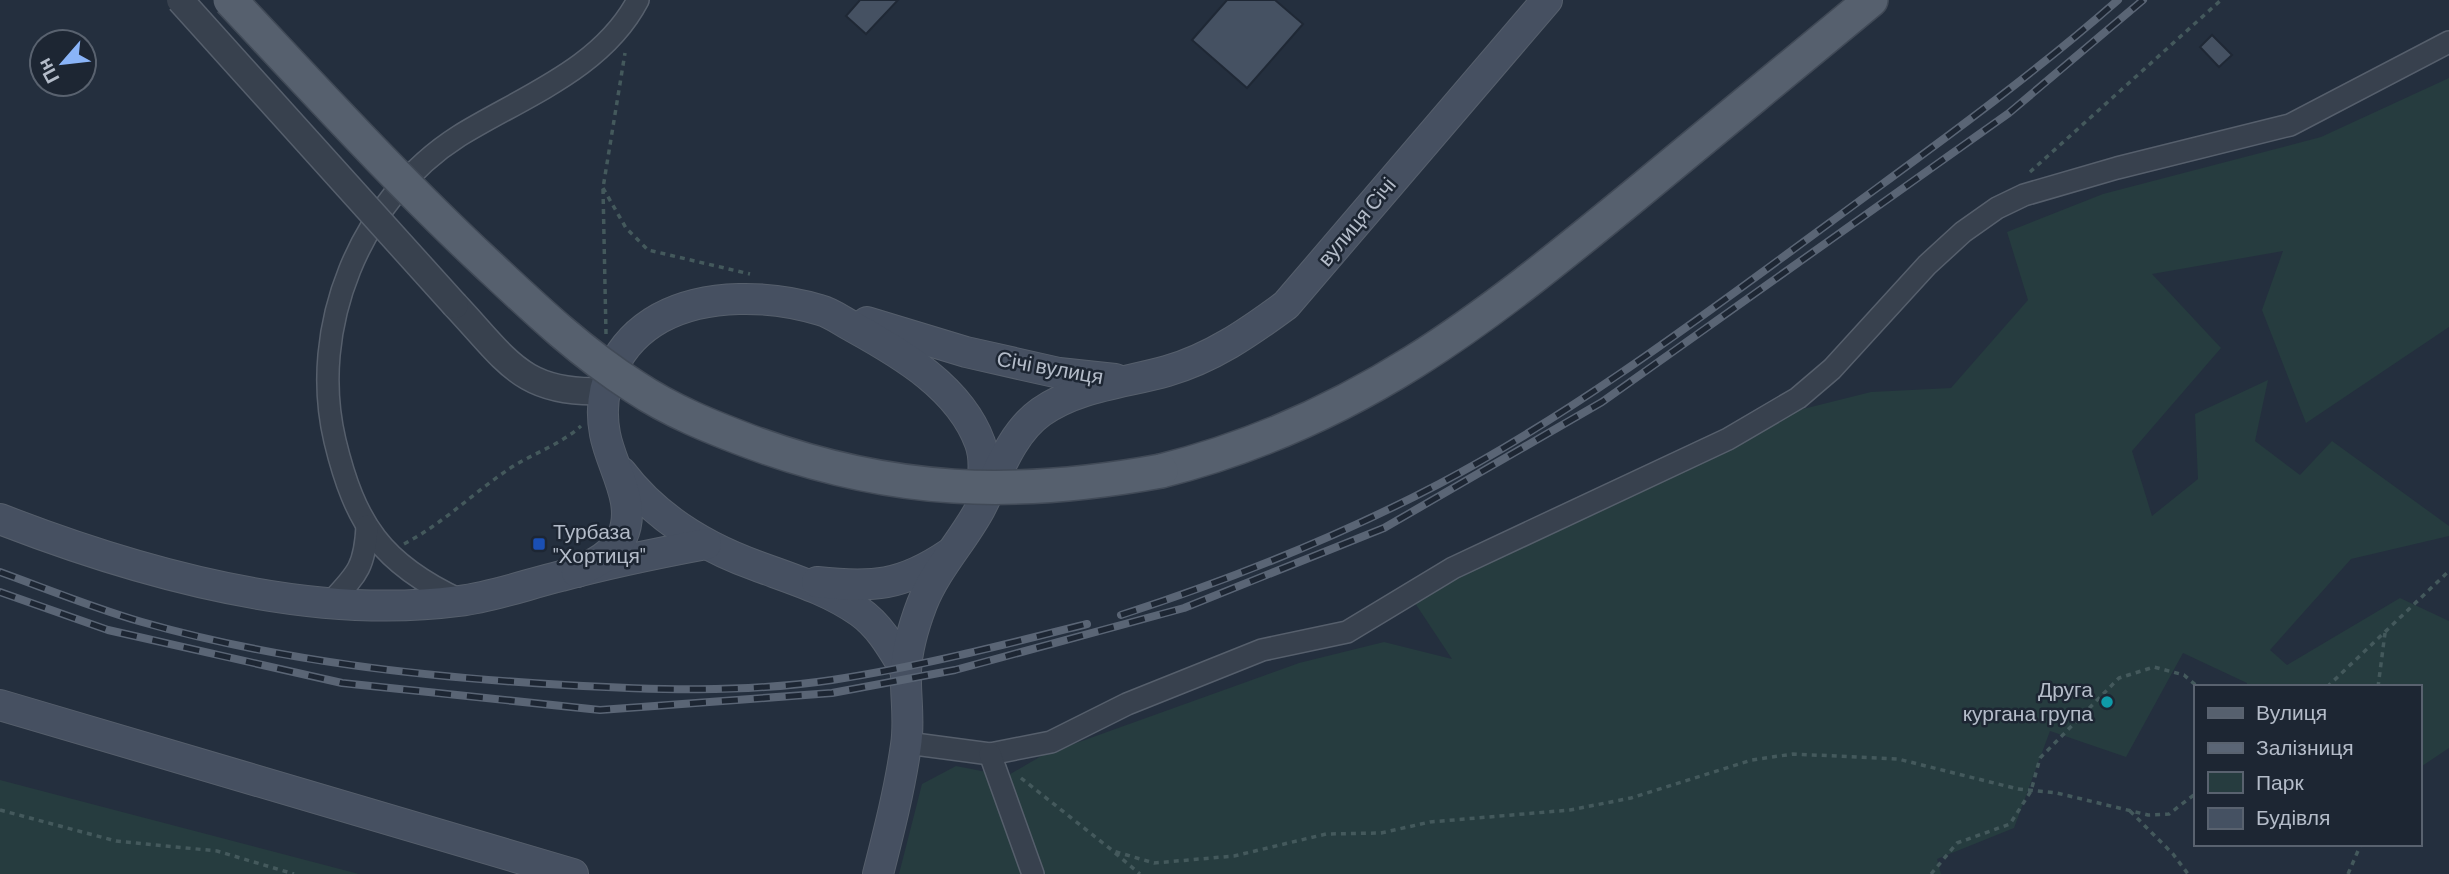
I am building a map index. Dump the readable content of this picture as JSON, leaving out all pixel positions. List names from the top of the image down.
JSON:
{
  "streets": {
    "main road": ["вулиця Січі", "Січі вулиця"]
  },
  "crossings": [
    ["вулиця Січі", "Січі вулиця"]
  ],
  "places": {
    "transit": ["Турбаза \"Хортиця\""],
    "other": ["Друга кургана група"]
  },
  "legend": [
    "Вулиця",
    "Залізниця",
    "Парк",
    "Будівля"
  ],
  "north": "bottom left"
}
